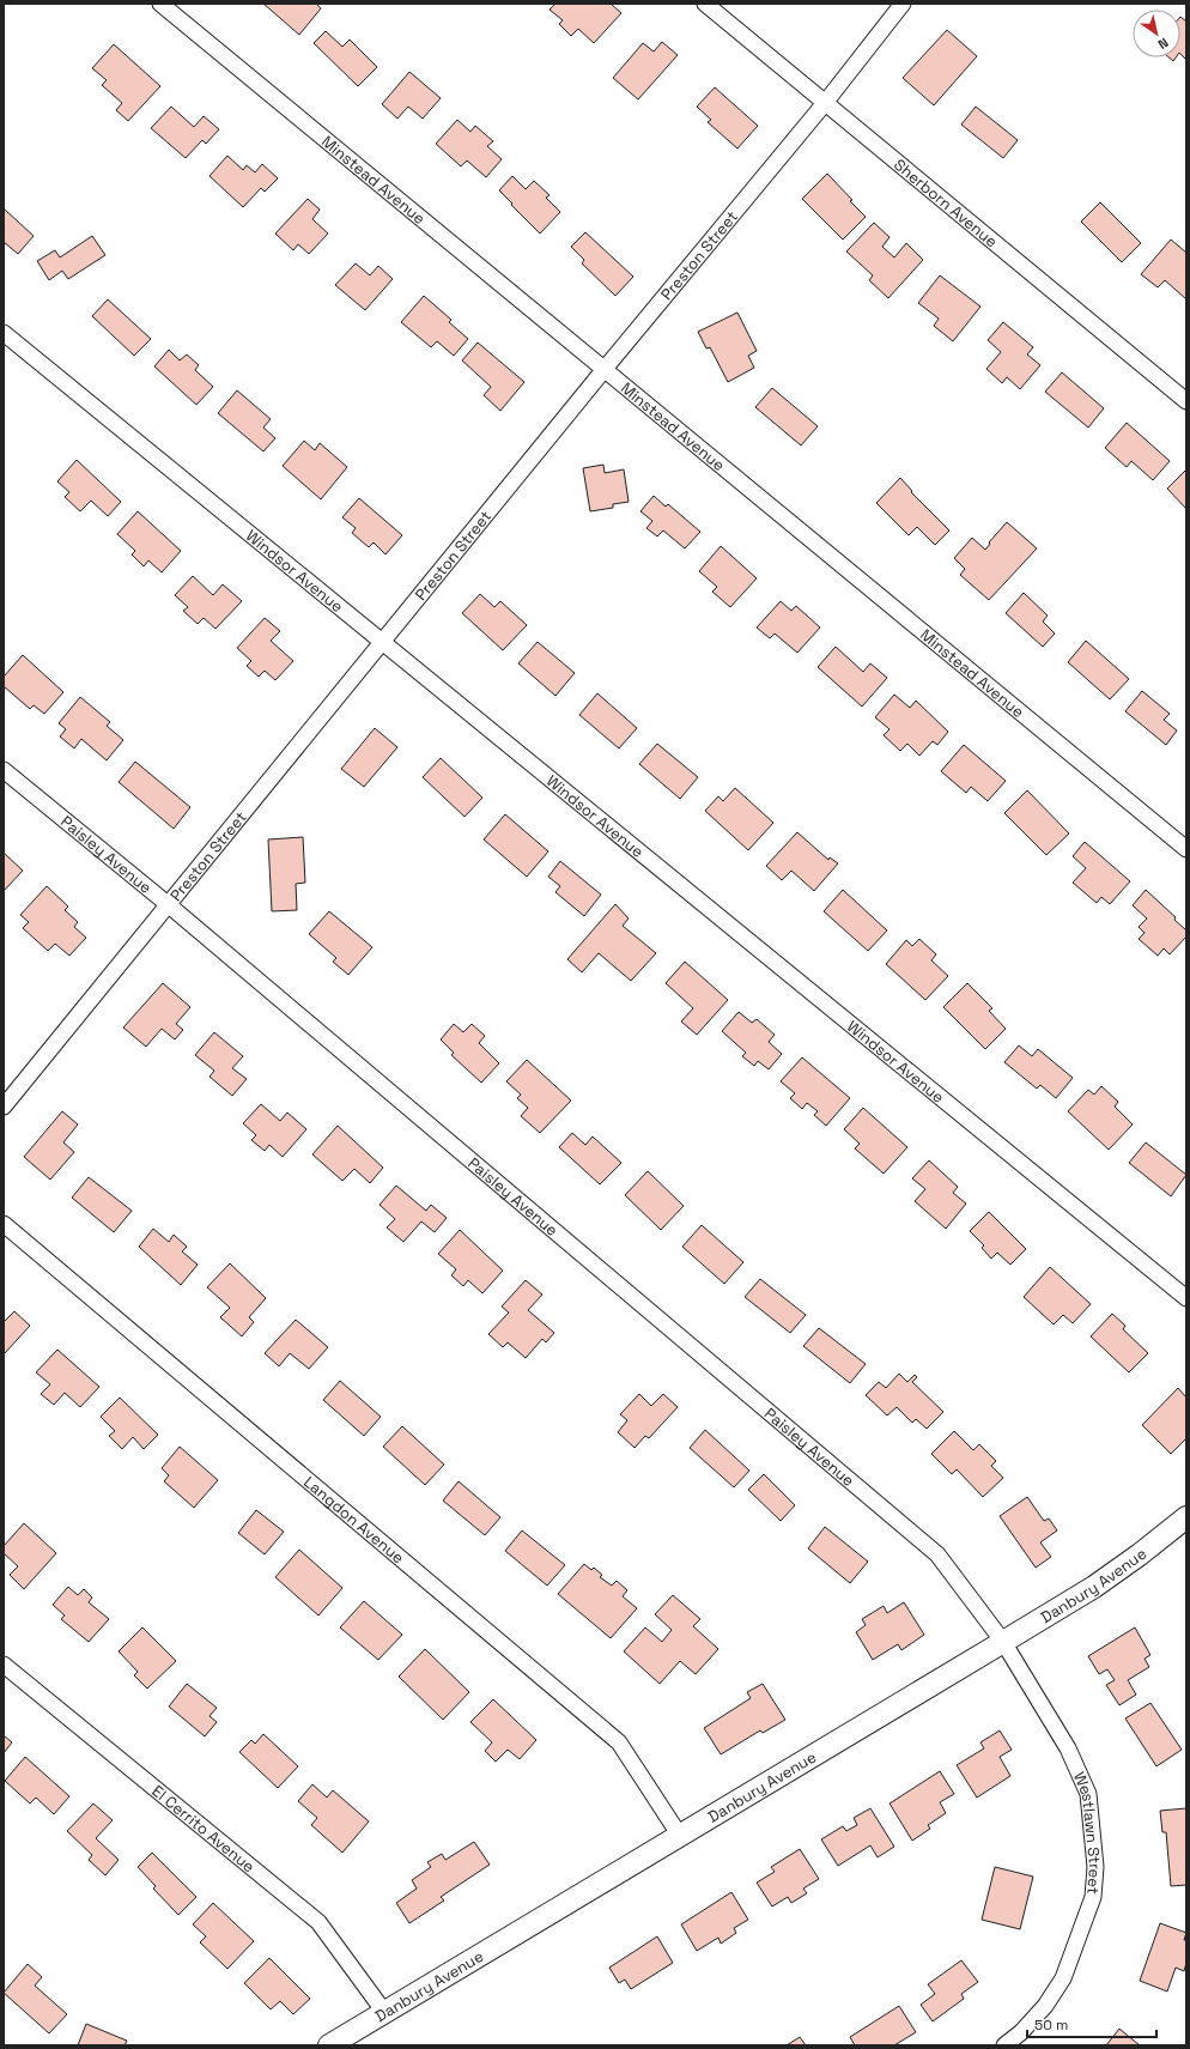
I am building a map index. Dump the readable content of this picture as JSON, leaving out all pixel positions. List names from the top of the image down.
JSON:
{
  "streets": {
    "street": [
      "Minstead Avenue",
      "Sherborn Avenue",
      "Preston Street",
      "Windsor Avenue",
      "Paisley Avenue",
      "Langdon Avenue",
      "Danbury Avenue",
      "El Cerrito Avenue",
      "Westlawn Street"
    ]
  },
  "crossings": [
    ["Minstead Avenue", "Preston Street"],
    ["Sherborn Avenue", "Preston Street"],
    ["Preston Street", "Windsor Avenue"],
    ["Preston Street", "Paisley Avenue"],
    ["Paisley Avenue", "Danbury Avenue"],
    ["Paisley Avenue", "Westlawn Street"],
    ["Langdon Avenue", "Danbury Avenue"],
    ["Danbury Avenue", "El Cerrito Avenue"],
    ["Danbury Avenue", "Westlawn Street"]
  ],
  "scale_bar": "50 m",
  "north": "bottom right"
}
